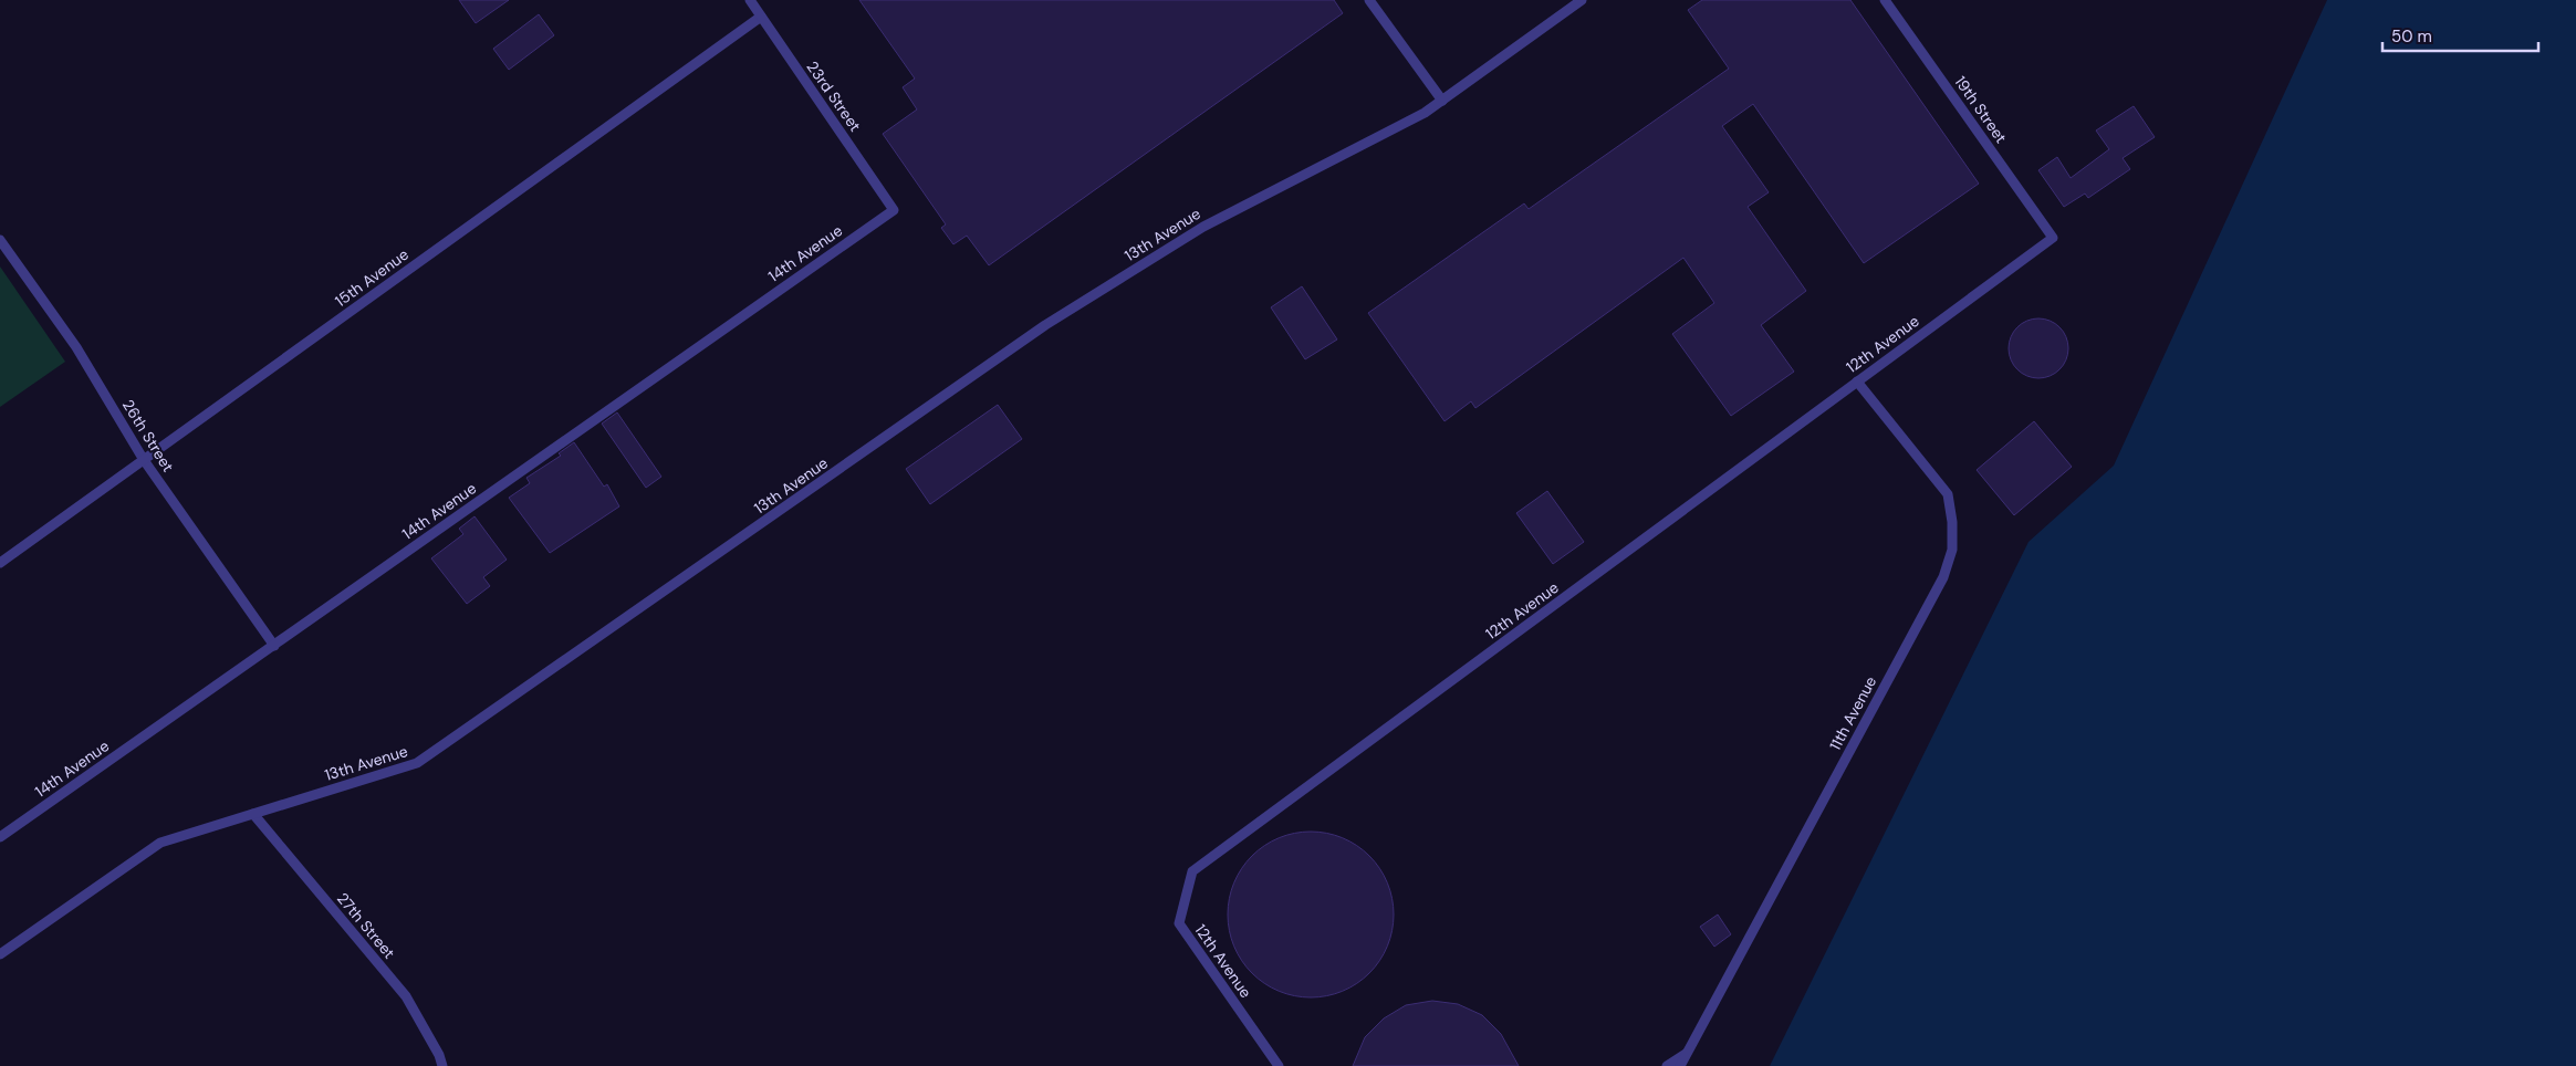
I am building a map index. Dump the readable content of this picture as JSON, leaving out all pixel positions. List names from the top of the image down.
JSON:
{
  "streets": {
    "lane": [
      "23rd Street",
      "19th Street",
      "13th Avenue",
      "14th Avenue",
      "15th Avenue",
      "12th Avenue",
      "26th Street",
      "11th Avenue",
      "27th Street"
    ]
  },
  "crossings": [
    ["23rd Street", "14th Avenue"],
    ["23rd Street", "15th Avenue"],
    ["19th Street", "12th Avenue"],
    ["13th Avenue", "27th Street"],
    ["14th Avenue", "26th Street"],
    ["15th Avenue", "26th Street"],
    ["12th Avenue", "11th Avenue"]
  ],
  "scale_bar": "50 m"
}
